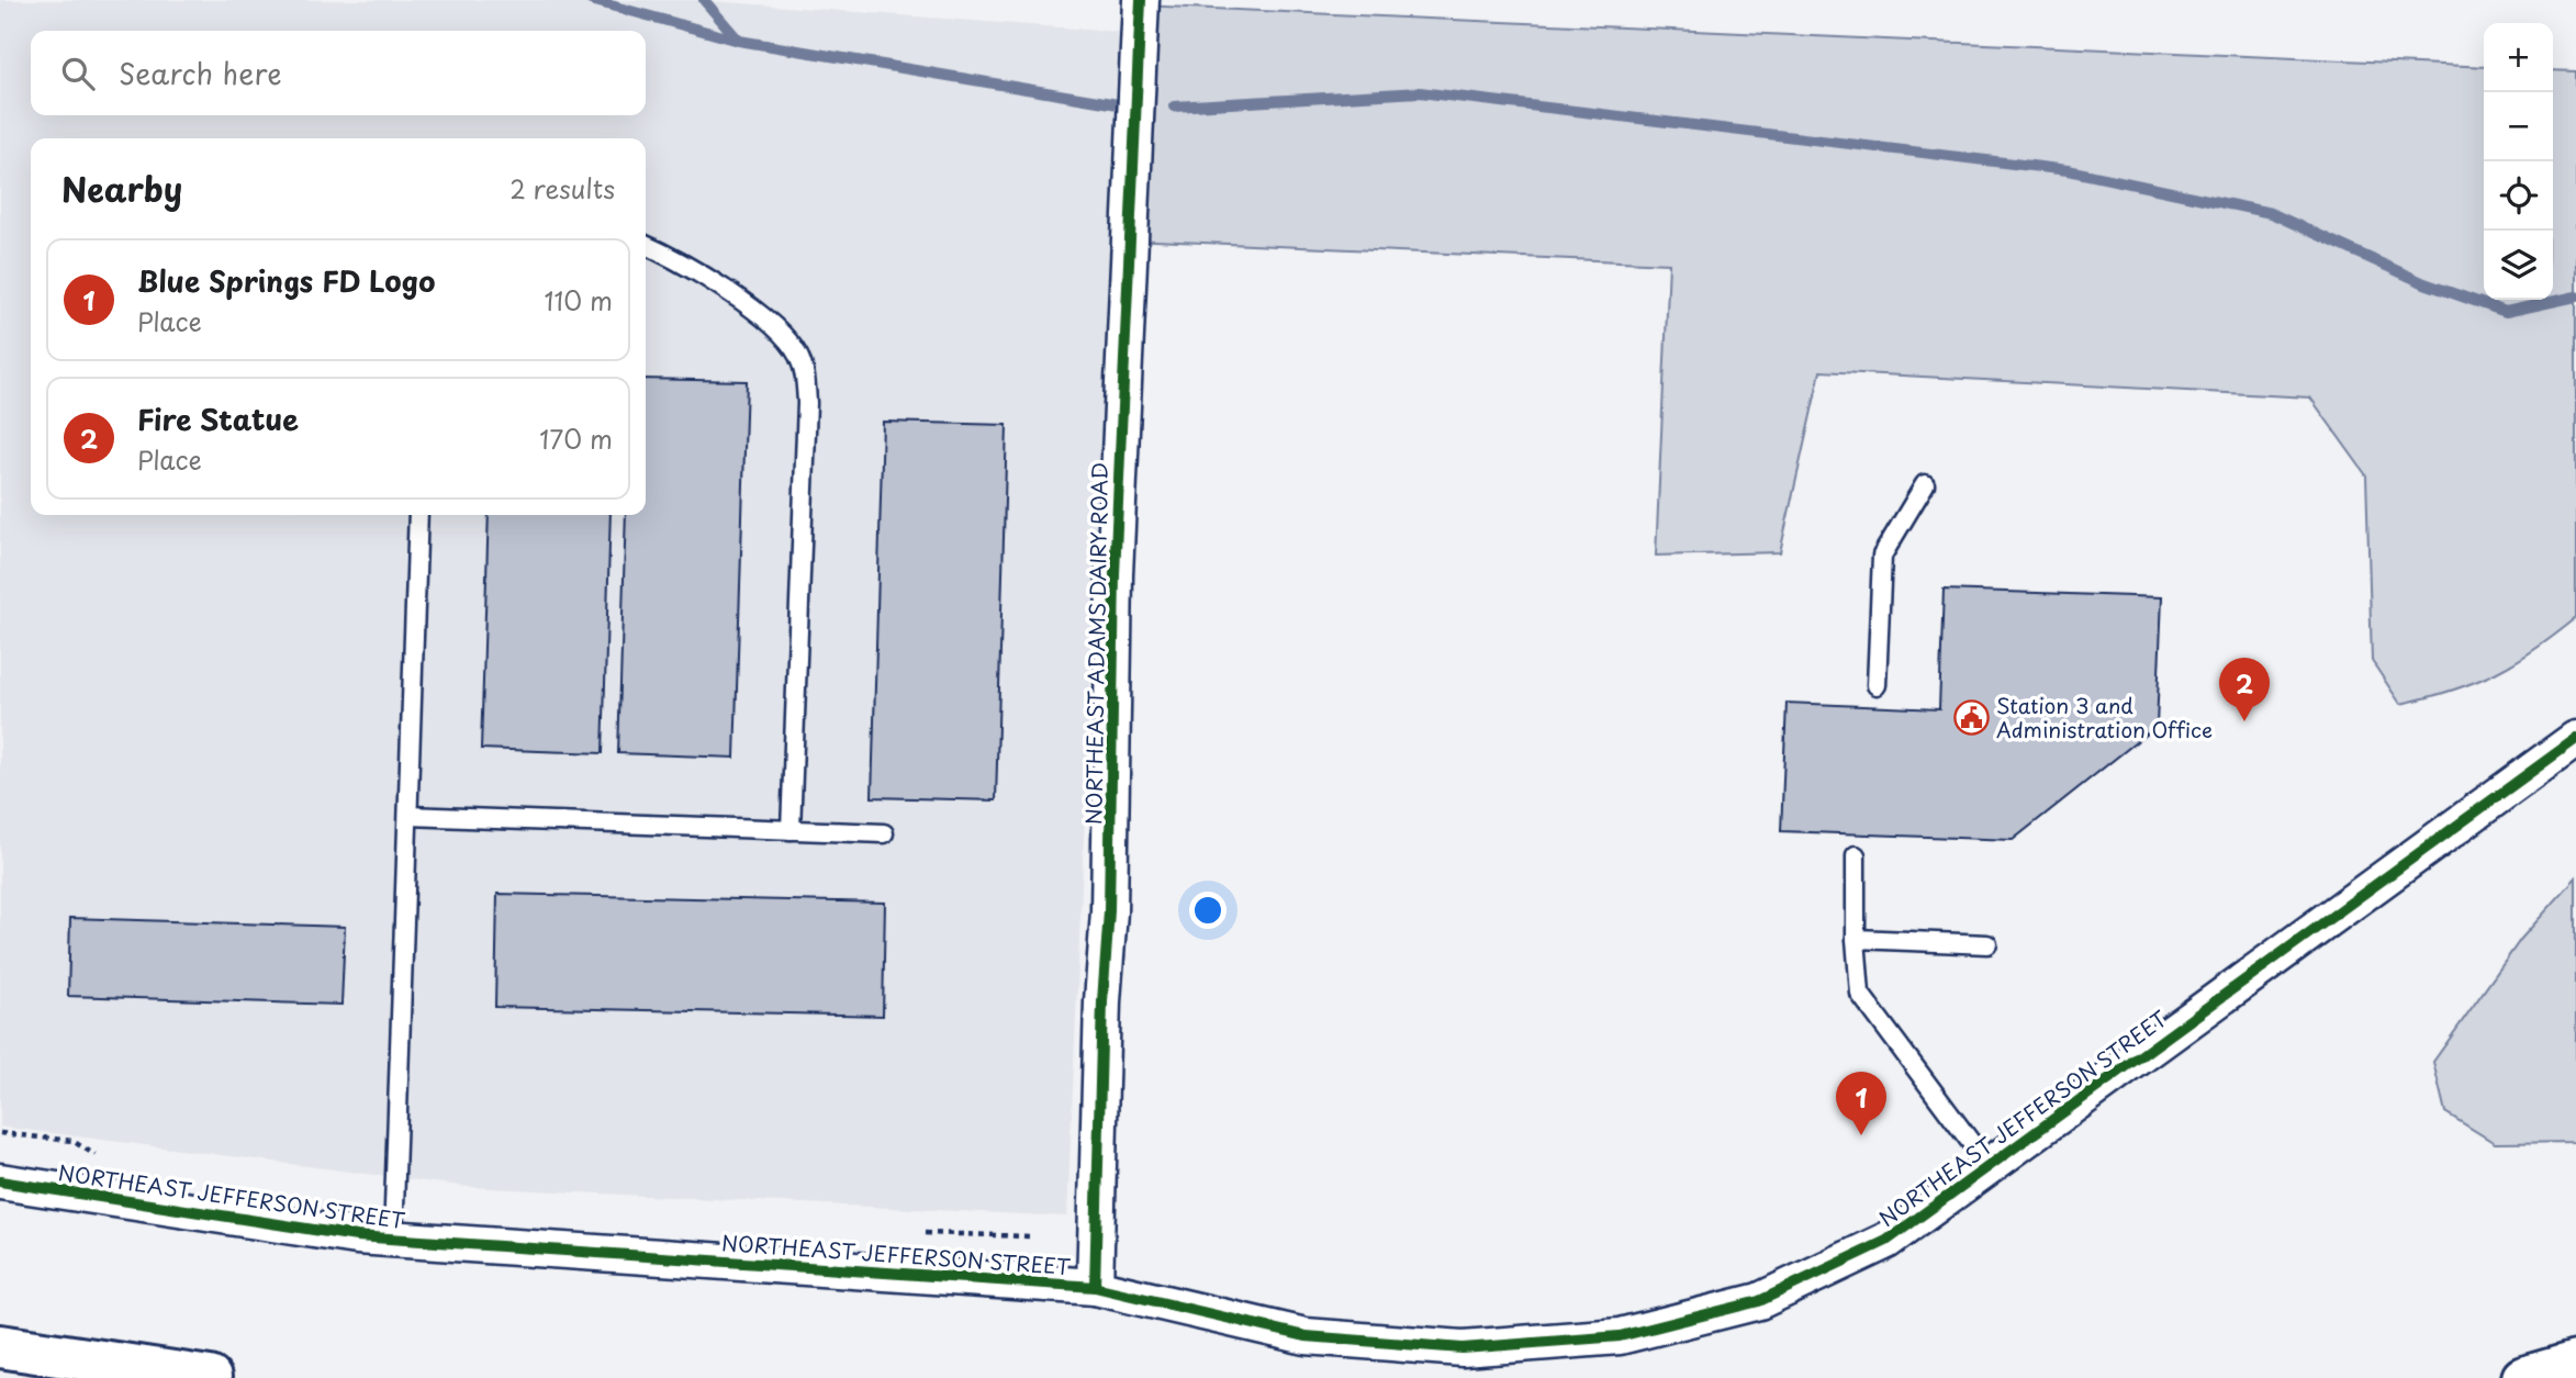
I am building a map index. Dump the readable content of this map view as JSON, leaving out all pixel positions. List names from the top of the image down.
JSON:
{
  "streets": {
    "street": ["NORTHEAST ADAMS DAIRY ROAD", "NORTHEAST JEFFERSON STREET"]
  },
  "crossings": [
    ["NORTHEAST ADAMS DAIRY ROAD", "NORTHEAST JEFFERSON STREET"]
  ],
  "places": {
    "public building": ["Station 3 and Administration Office"]
  },
  "page": {
    "map_buttons": ["+", "−"],
    "search": "Search here",
    "heading": ["Nearby", "2 results"],
    "list": [
      {
        "mark": "1",
        "name": "Blue Springs FD Logo",
        "note": "Place",
        "value": "110 m"
      },
      {
        "mark": "2",
        "name": "Fire Statue",
        "note": "Place",
        "value": "170 m"
      }
    ],
    "pins": ["2", "1"]
  }
}
